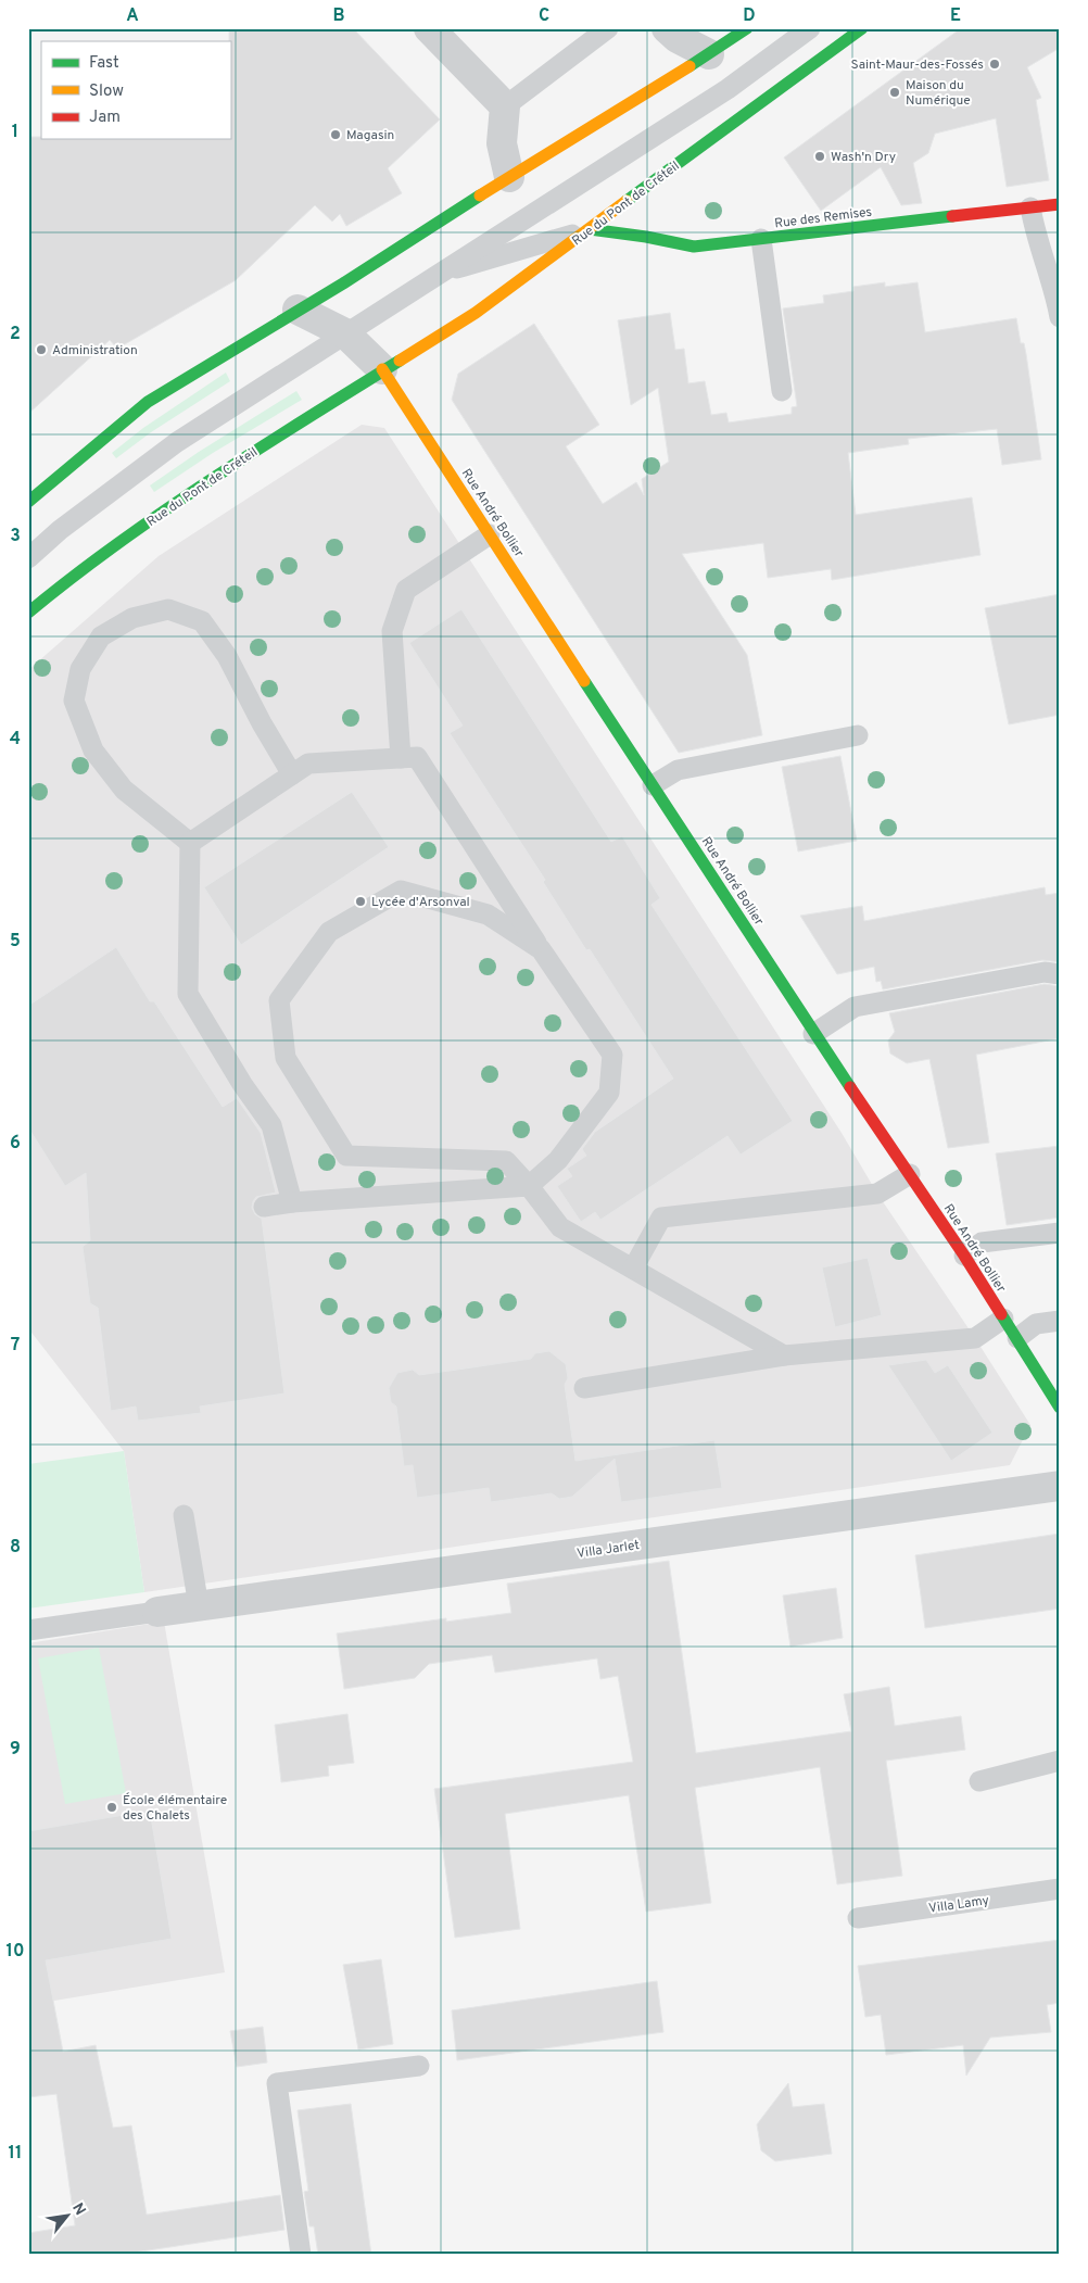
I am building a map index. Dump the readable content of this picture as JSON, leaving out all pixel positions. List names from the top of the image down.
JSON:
{
  "streets": {
    "main road": ["Rue du Pont de Créteil", "Rue des Remises", "Rue André Bollier"],
    "street": ["Villa Jarlet"],
    "lane": ["Villa Lamy"]
  },
  "crossings": [
    ["Rue du Pont de Créteil", "Rue des Remises"],
    ["Rue du Pont de Créteil", "Rue André Bollier"]
  ],
  "places": [
    "Saint-Maur-des-Fossés",
    "Maison du Numérique",
    "Magasin",
    "Wash'n Dry",
    "Administration",
    "Lycée d'Arsonval",
    "École élémentaire des Chalets"
  ],
  "legend": ["Fast", "Slow", "Jam"],
  "north": "top right",
  "grid": {
    "columns": [
      "A",
      "B",
      "C",
      "D",
      "E"
    ],
    "rows": [
      "1",
      "2",
      "3",
      "4",
      "5",
      "6",
      "7",
      "8",
      "9",
      "10",
      "11"
    ]
  }
}
